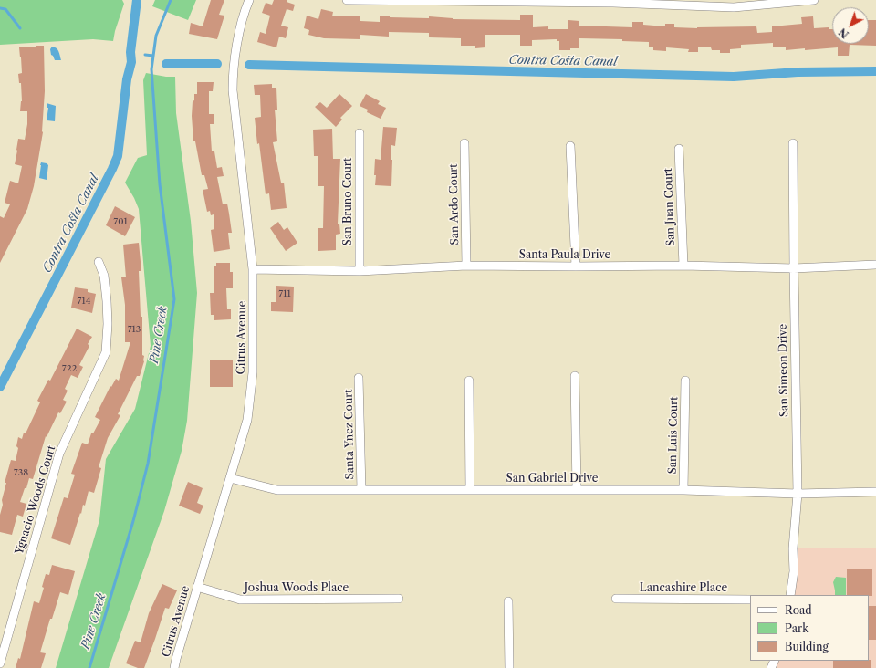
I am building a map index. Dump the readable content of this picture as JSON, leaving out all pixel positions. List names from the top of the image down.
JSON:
{
  "streets": {
    "street": [
      "San Bruno Court",
      "San Ardo Court",
      "San Juan Court",
      "Santa Paula Drive",
      "Citrus Avenue",
      "San Simeon Drive",
      "Santa Ynez Court",
      "San Luis Court",
      "San Gabriel Drive",
      "Ygnacio Woods Court",
      "Joshua Woods Place",
      "Lancashire Place"
    ]
  },
  "crossings": [
    ["San Bruno Court", "Santa Paula Drive"],
    ["San Ardo Court", "Santa Paula Drive"],
    ["San Juan Court", "Santa Paula Drive"],
    ["Santa Paula Drive", "Citrus Avenue"],
    ["Santa Paula Drive", "San Simeon Drive"],
    ["Citrus Avenue", "San Gabriel Drive"],
    ["Citrus Avenue", "Joshua Woods Place"],
    ["San Simeon Drive", "San Gabriel Drive"],
    ["Santa Ynez Court", "San Gabriel Drive"],
    ["San Luis Court", "San Gabriel Drive"]
  ],
  "water": ["Contra Costa Canal", "Pine Creek"],
  "house_numbers": [
    "701",
    "711",
    "714",
    "713",
    "722",
    "738"
  ],
  "legend": ["Road", "Park", "Building"],
  "north": "bottom left"
}
